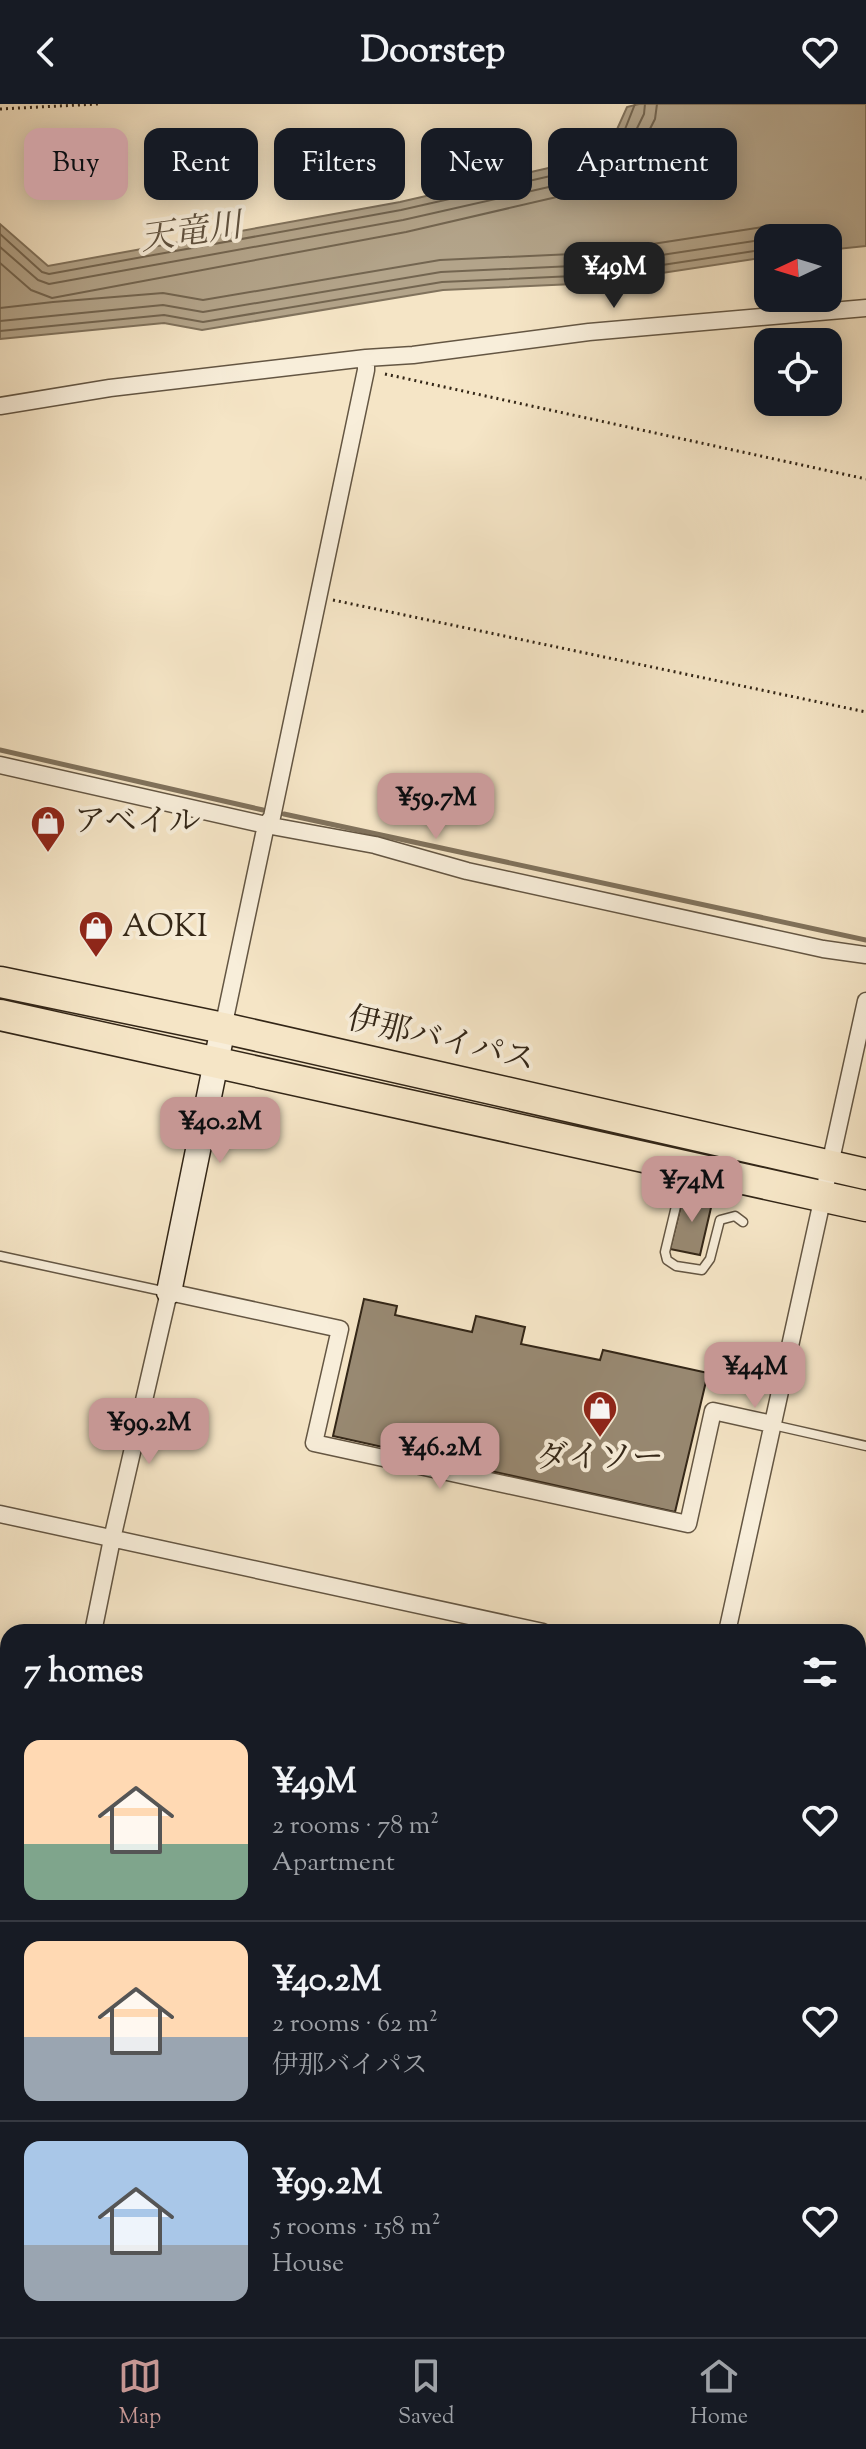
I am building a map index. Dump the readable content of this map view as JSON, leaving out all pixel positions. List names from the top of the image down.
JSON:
{
  "streets": {
    "highway": ["伊那バイパス"]
  },
  "water": ["天竜川"],
  "places": {
    "shop": ["アベイル", "AOKI", "ダイソー"]
  },
  "north": "left",
  "page": {
    "header": "Doorstep",
    "chip": [
      "Buy",
      "Rent",
      "Filters",
      "New",
      "Apartment"
    ],
    "price": [
      "¥49M",
      "¥59.7M",
      "¥40.2M",
      "¥74M",
      "¥44M",
      "¥99.2M",
      "¥46.2M"
    ],
    "heading": "7 homes",
    "list": [
      {
        "name": "¥49M",
        "note": "2 rooms · 78 m² · Apartment"
      },
      {
        "name": "¥40.2M",
        "note": "2 rooms · 62 m² · 伊那バイパス"
      },
      {
        "name": "¥99.2M",
        "note": "5 rooms · 158 m² · House"
      }
    ],
    "tabs": ["Map", "Saved", "Home"]
  }
}
